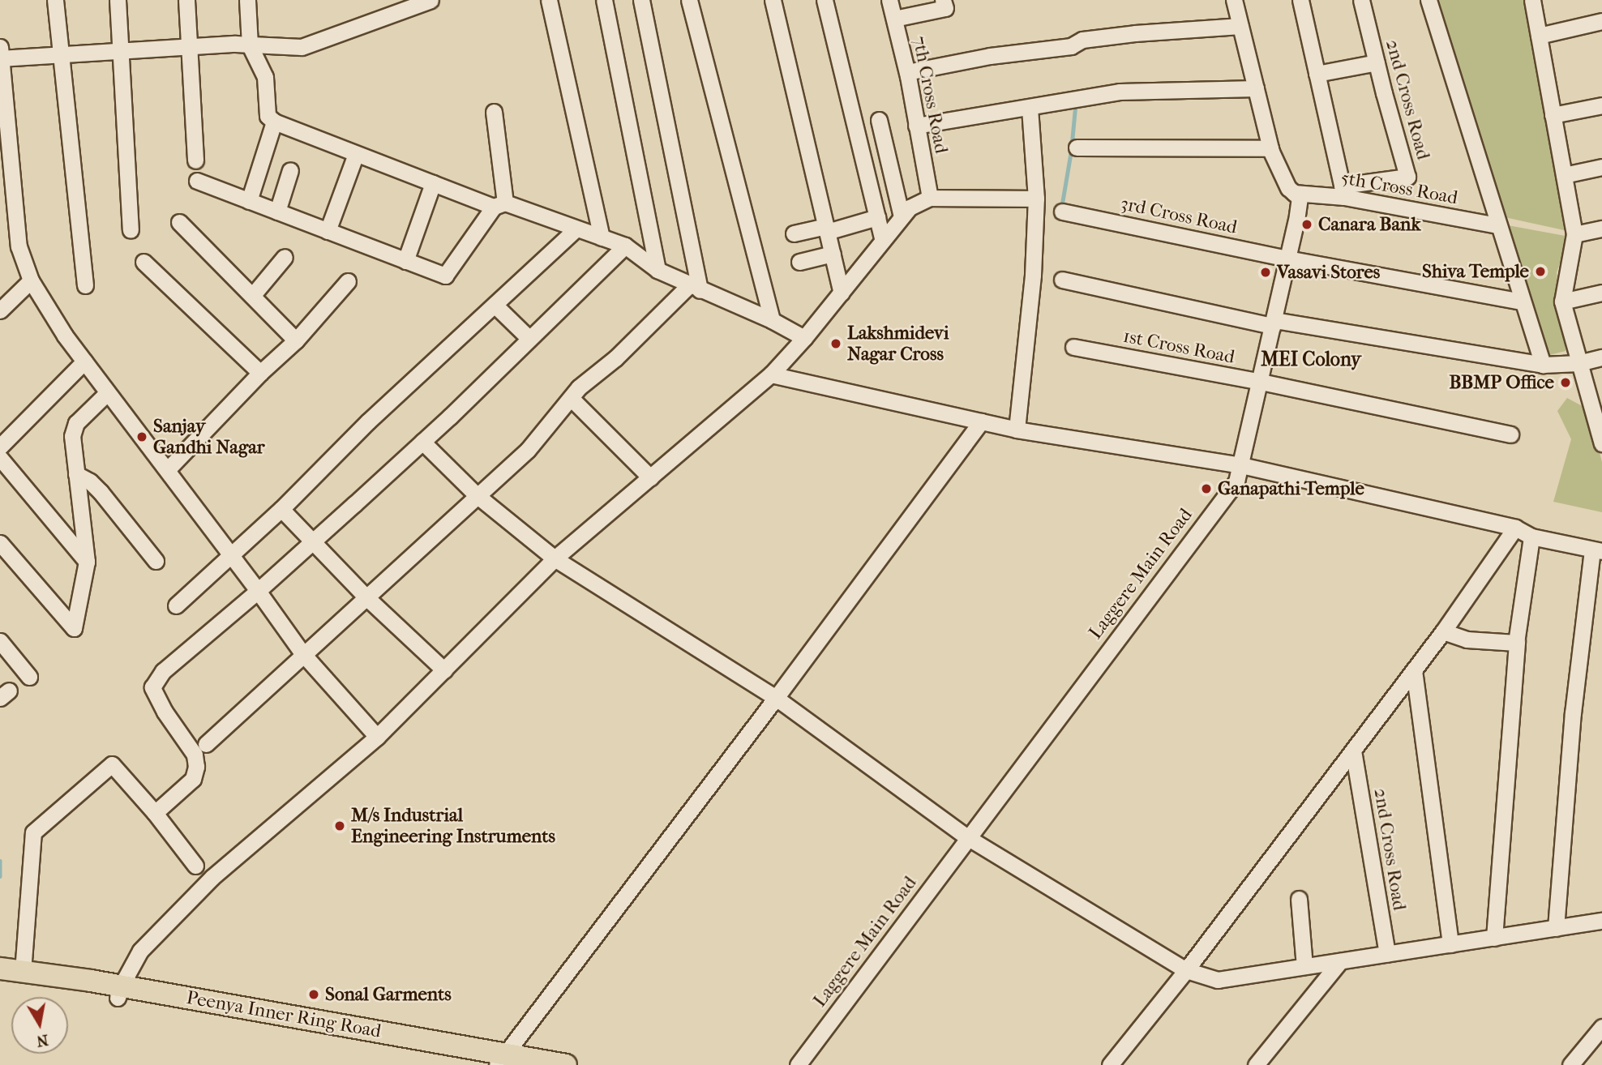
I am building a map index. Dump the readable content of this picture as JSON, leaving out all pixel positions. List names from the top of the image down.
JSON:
{
  "streets": {
    "main road": ["Peenya Inner Ring Road"],
    "street": [
      "7th Cross Road",
      "2nd Cross Road",
      "5th Cross Road",
      "3rd Cross Road",
      "1st Cross Road",
      "Laggere Main Road"
    ]
  },
  "crossings": [
    ["2nd Cross Road", "5th Cross Road"],
    ["5th Cross Road", "Laggere Main Road"],
    ["3rd Cross Road", "Laggere Main Road"],
    ["1st Cross Road", "Laggere Main Road"]
  ],
  "districts": ["MEI Colony"],
  "places": [
    "Canara Bank",
    "Shiva Temple",
    "Vasavi Stores",
    "Lakshmidevi Nagar Cross",
    "BBMP Office",
    "Sanjay Gandhi Nagar",
    "Ganapathi Temple",
    "M/s Industrial Engineering Instruments",
    "Sonal Garments"
  ],
  "north": "bottom"
}
